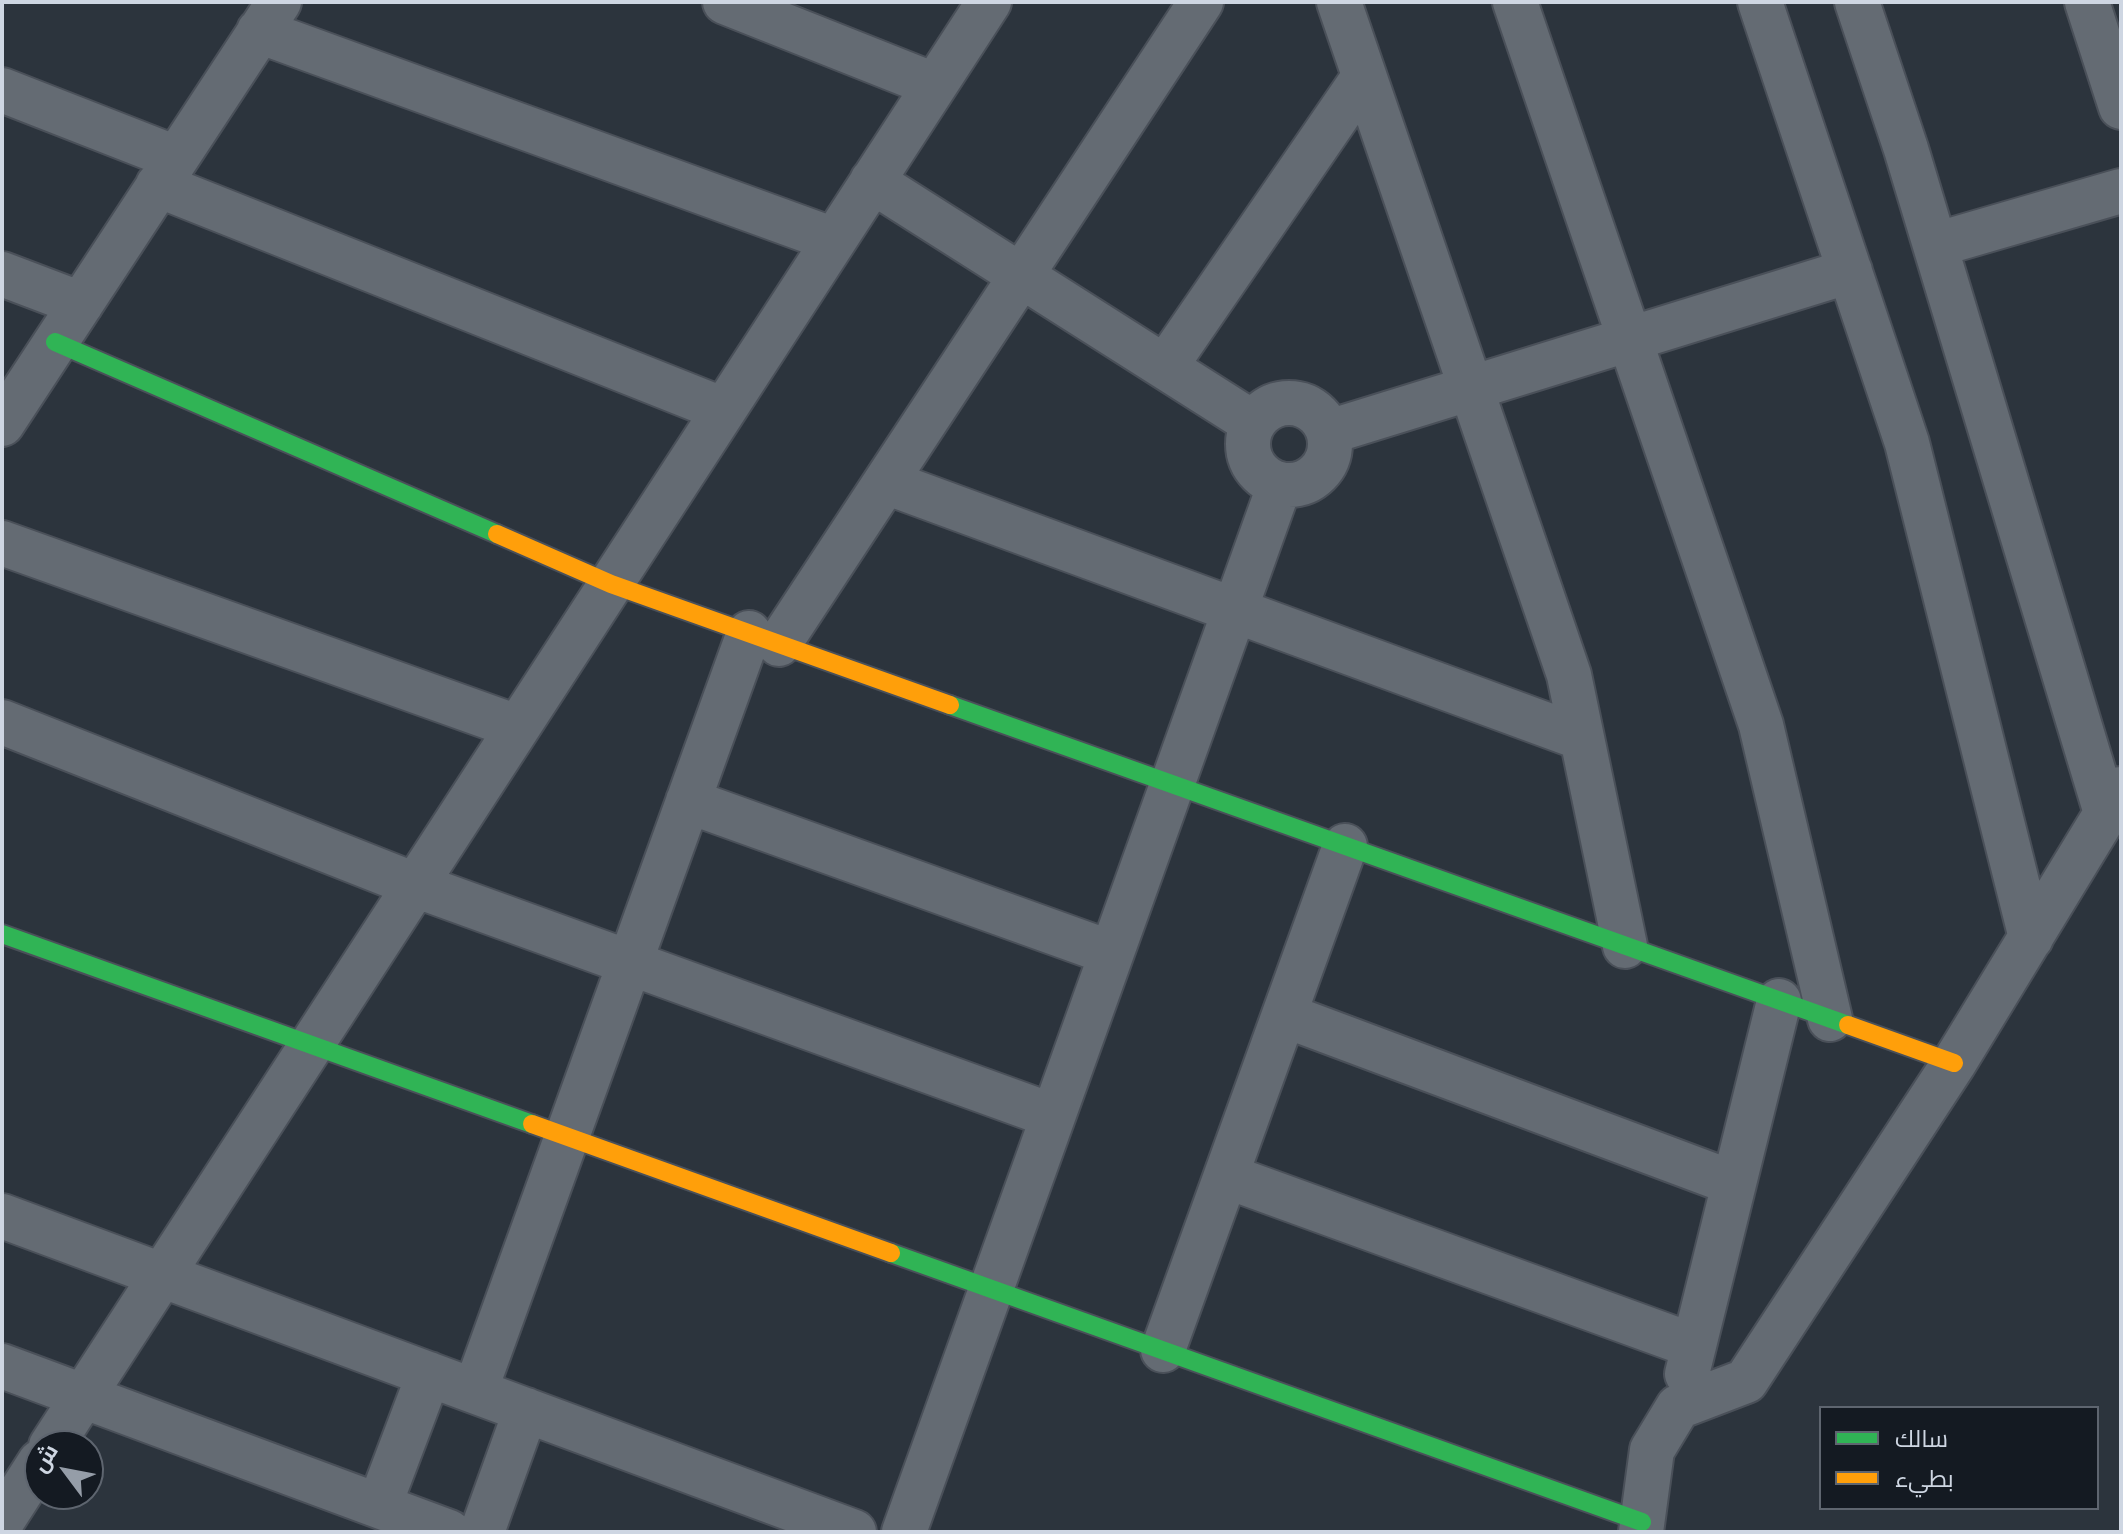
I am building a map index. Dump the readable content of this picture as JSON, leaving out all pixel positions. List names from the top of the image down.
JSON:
{
  "legend": ["سالك", "بطيء"],
  "north": "top left"
}
